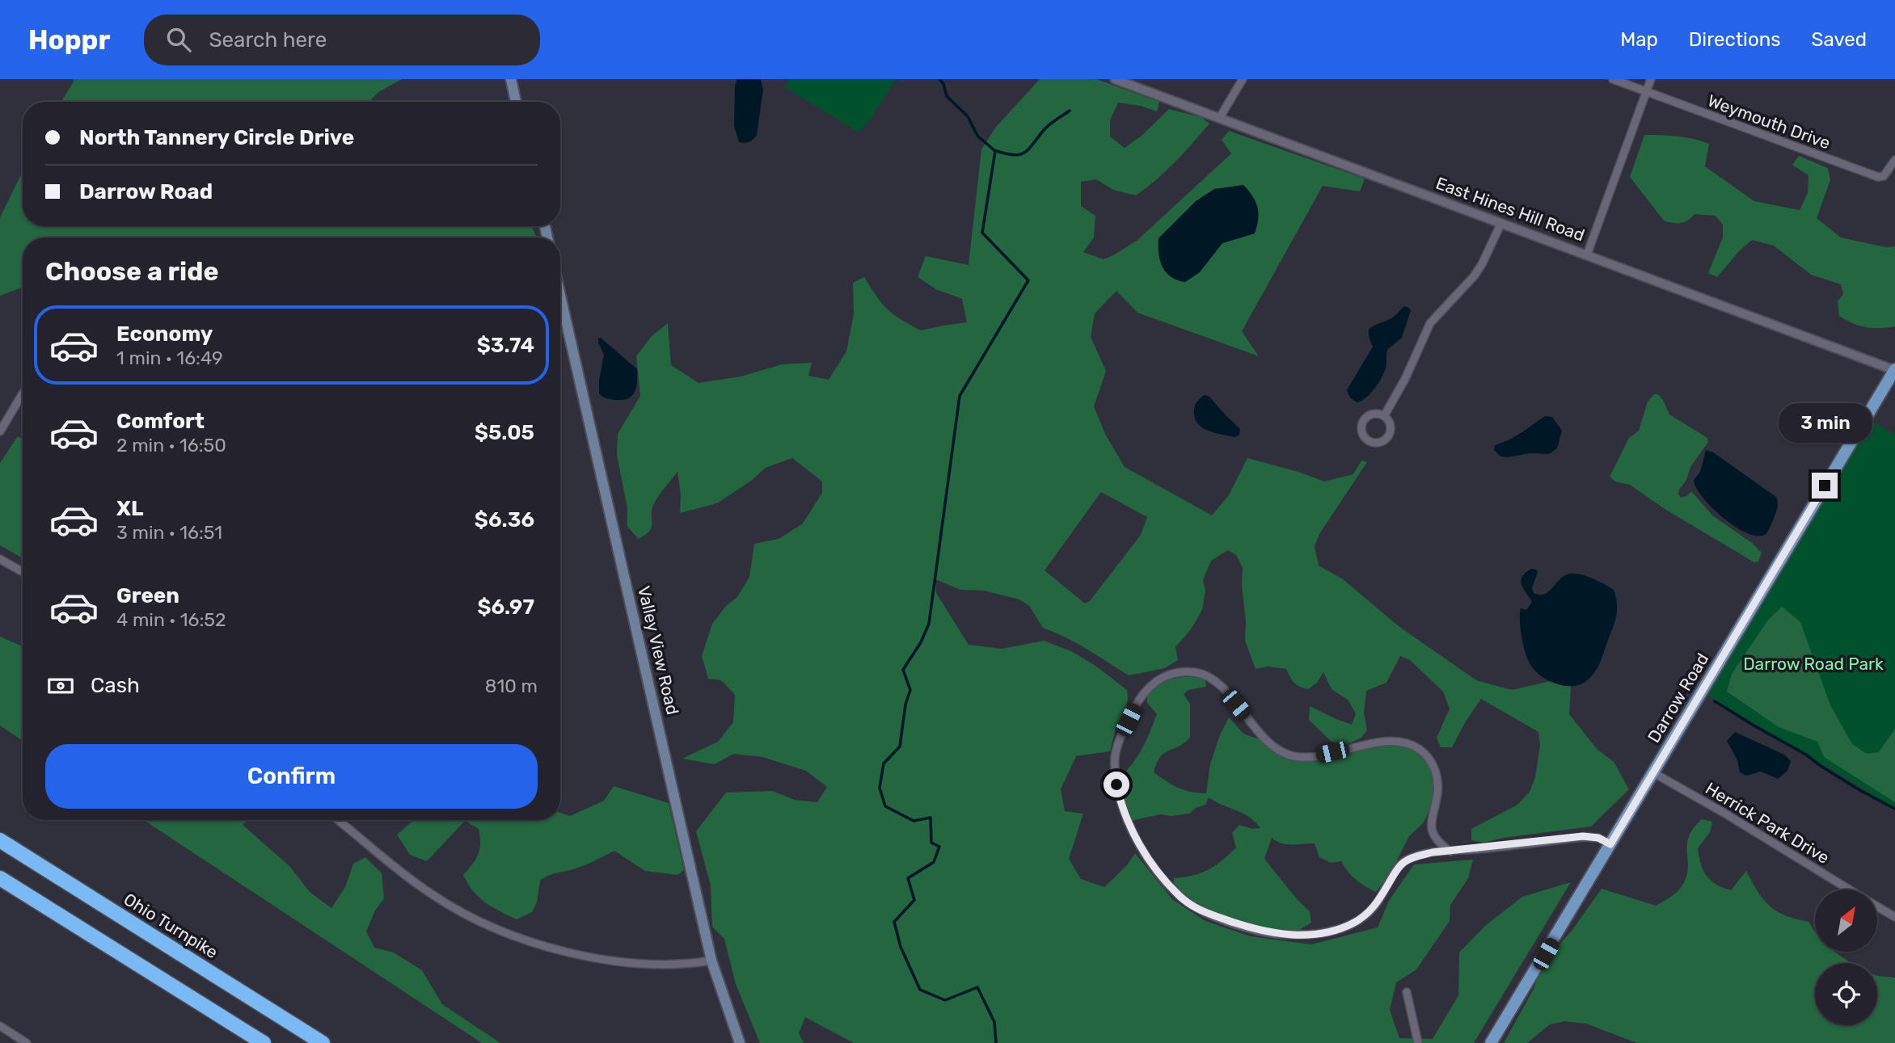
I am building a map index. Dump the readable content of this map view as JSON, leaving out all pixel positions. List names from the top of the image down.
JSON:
{
  "streets": {
    "highway": ["Ohio Turnpike"],
    "main road": ["Valley View Road", "Darrow Road"],
    "street": ["Weymouth Drive", "East Hines Hill Road", "Herrick Park Drive"]
  },
  "crossings": [
    ["East Hines Hill Road", "Darrow Road"],
    ["Darrow Road", "Herrick Park Drive"]
  ],
  "parks": ["Darrow Road Park"],
  "north": "top right",
  "page": {
    "header": "Hoppr",
    "search": "Search here",
    "nav": ["Map", "Directions", "Saved"],
    "banner": ["North Tannery Circle Drive", "Darrow Road"],
    "heading": "Choose a ride",
    "list": [
      {
        "name": "Economy",
        "note": "1 min · 16:49",
        "value": "$3.74"
      },
      {
        "name": "Comfort",
        "note": "2 min · 16:50",
        "value": "$5.05"
      },
      {
        "name": "XL",
        "note": "3 min · 16:51",
        "value": "$6.36"
      },
      {
        "name": "Green",
        "note": "4 min · 16:52",
        "value": "$6.97"
      }
    ],
    "bubble": "3 min",
    "pay": ["Cash", "810 m"],
    "buttons": "Confirm"
  }
}
